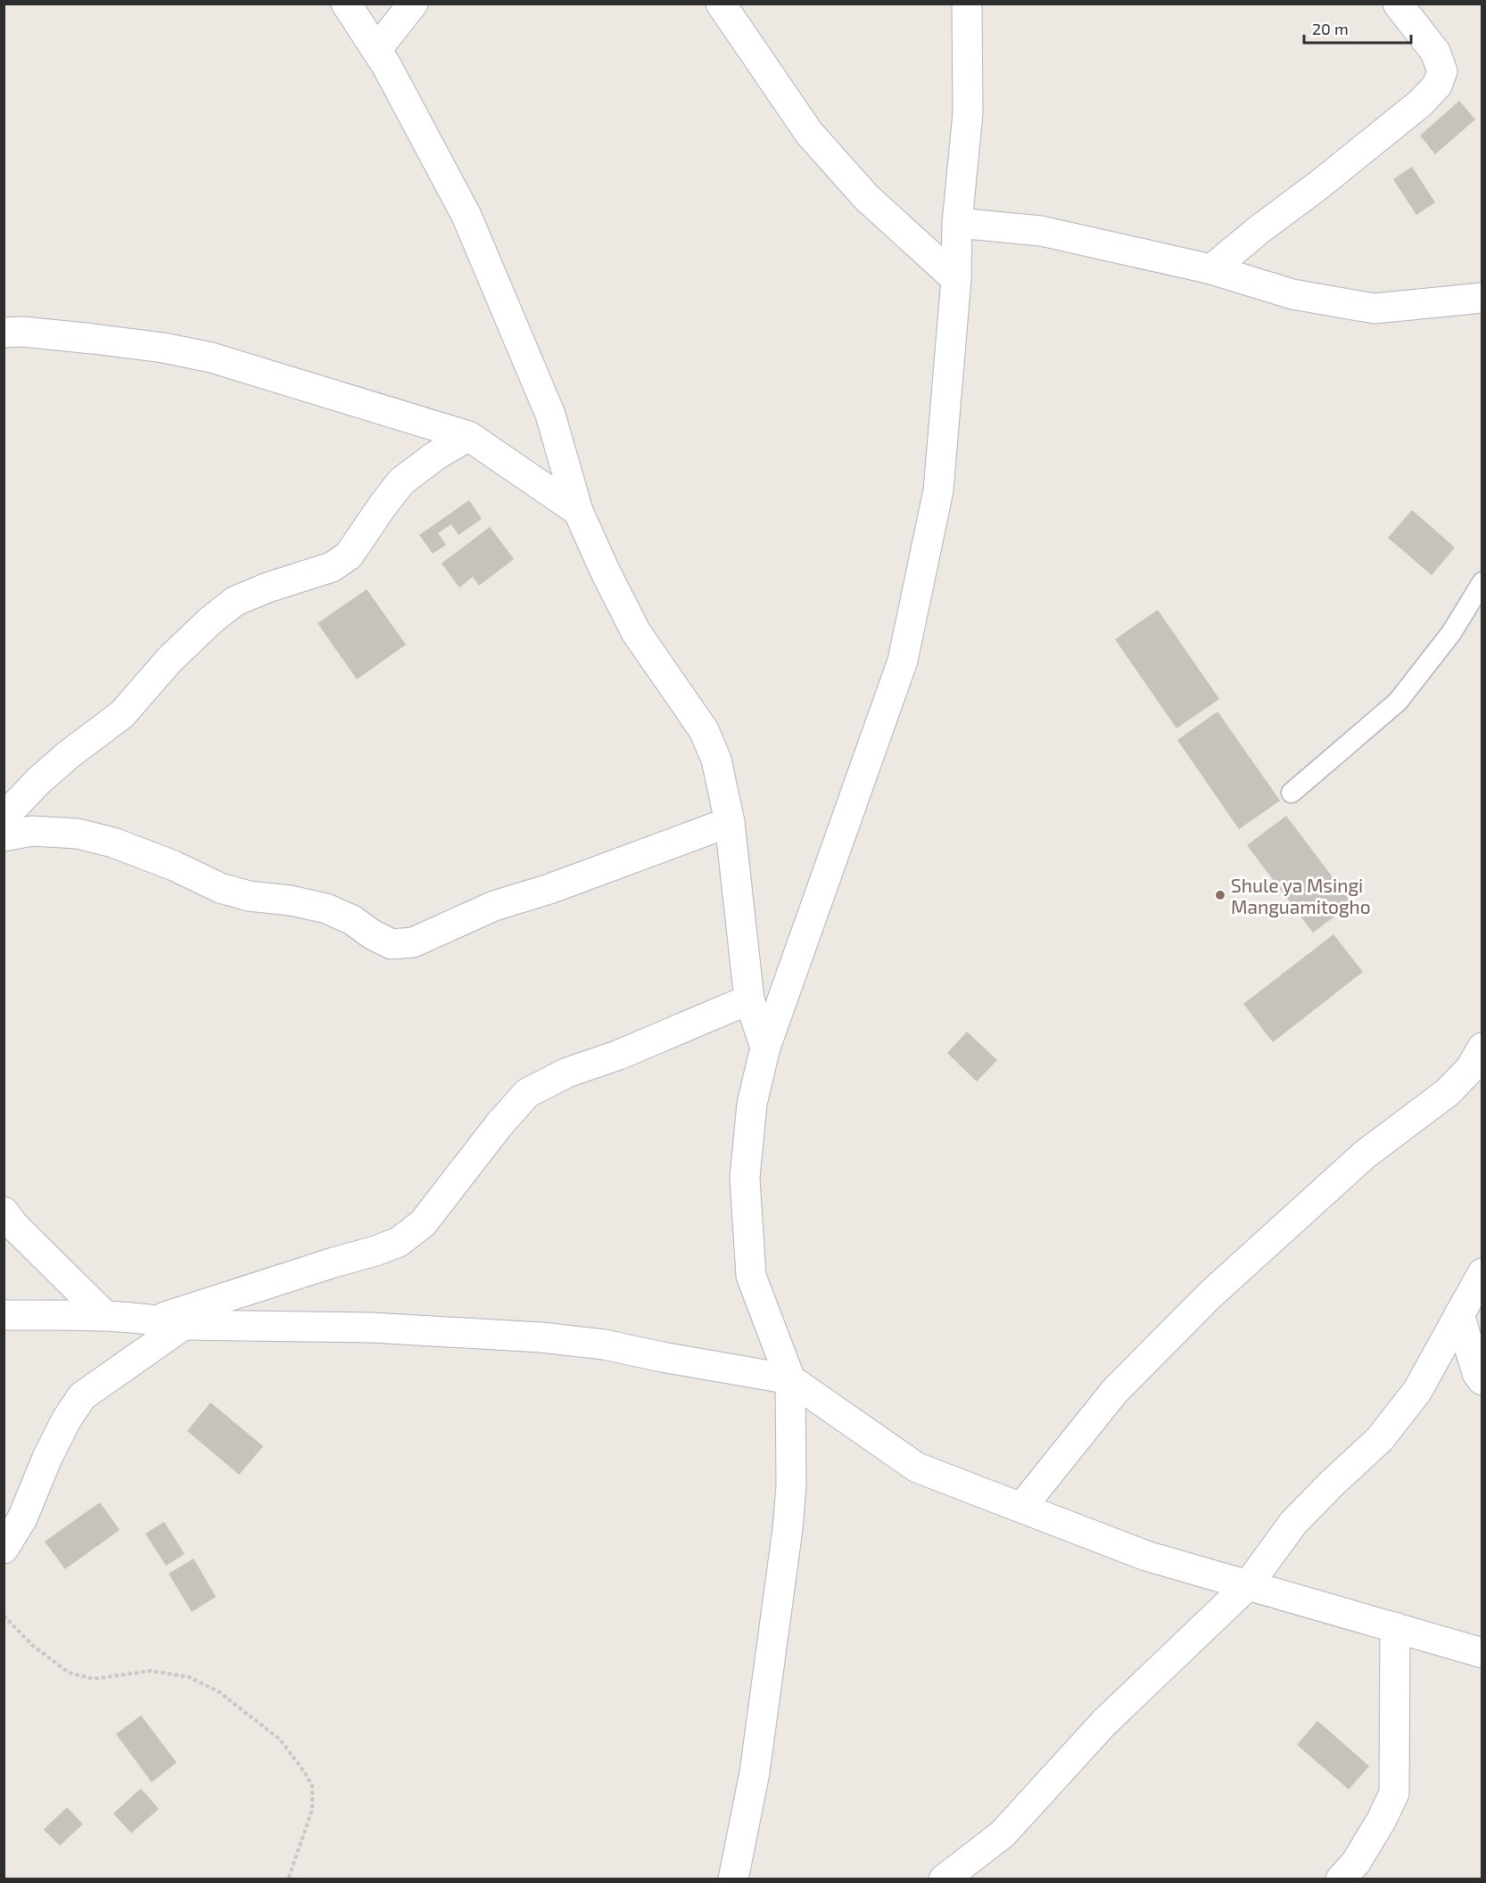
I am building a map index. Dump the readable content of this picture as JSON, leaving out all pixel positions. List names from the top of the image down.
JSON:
{
  "places": ["Shule ya Msingi Manguamitogho"],
  "scale_bar": "20 m"
}
